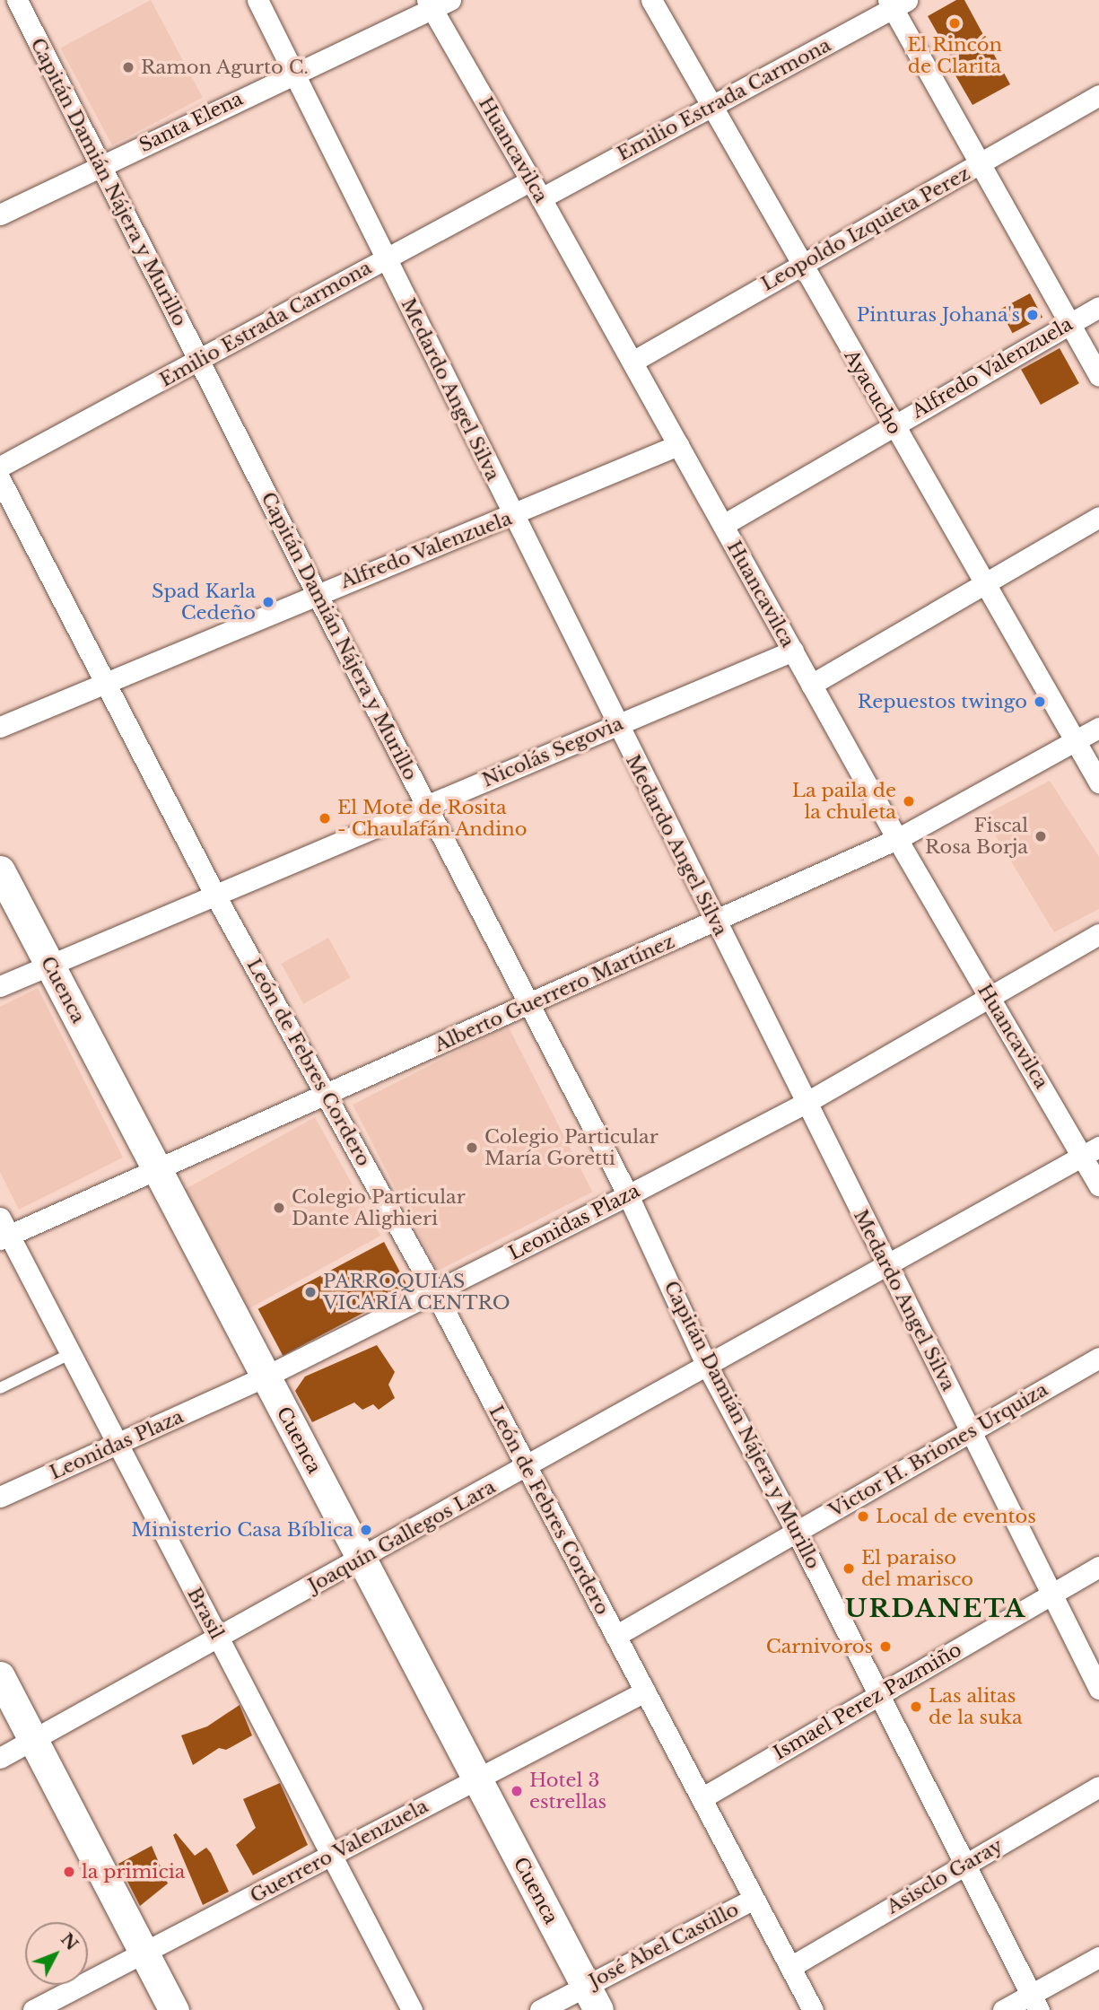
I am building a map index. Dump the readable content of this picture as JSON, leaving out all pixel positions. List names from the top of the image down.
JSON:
{
  "streets": {
    "main road": ["Cuenca"],
    "street": [
      "Emilio Estrada Carmona",
      "Santa Elena",
      "Huancavilca",
      "Capitán Damián Nájera y Murillo",
      "Leopoldo Izquieta Perez",
      "Alfredo Valenzuela",
      "Medardo Angel Silva",
      "Ayacucho",
      "Nicolás Segovia",
      "Alberto Guerrero Martínez",
      "León de Febres Cordero",
      "Leonidas Plaza",
      "Victor H. Briones Urquiza",
      "Joaquín Gallegos Lara",
      "Brasil",
      "Ismael Perez Pazmiño",
      "Guerrero Valenzuela",
      "Asisclo Garay",
      "José Abel Castillo"
    ]
  },
  "crossings": [
    ["Emilio Estrada Carmona", "Huancavilca"],
    ["Emilio Estrada Carmona", "Capitán Damián Nájera y Murillo"],
    ["Emilio Estrada Carmona", "Medardo Angel Silva"],
    ["Emilio Estrada Carmona", "Ayacucho"],
    ["Santa Elena", "Huancavilca"],
    ["Santa Elena", "Capitán Damián Nájera y Murillo"],
    ["Santa Elena", "Medardo Angel Silva"],
    ["Huancavilca", "Leopoldo Izquieta Perez"],
    ["Huancavilca", "Alfredo Valenzuela"],
    ["Huancavilca", "Nicolás Segovia"],
    ["Huancavilca", "Alberto Guerrero Martínez"],
    ["Huancavilca", "Leonidas Plaza"],
    ["Huancavilca", "Joaquín Gallegos Lara"],
    ["Capitán Damián Nájera y Murillo", "Alfredo Valenzuela"],
    ["Capitán Damián Nájera y Murillo", "Nicolás Segovia"],
    ["Capitán Damián Nájera y Murillo", "Alberto Guerrero Martínez"],
    ["Capitán Damián Nájera y Murillo", "Leonidas Plaza"],
    ["Capitán Damián Nájera y Murillo", "Victor H. Briones Urquiza"],
    ["Capitán Damián Nájera y Murillo", "Joaquín Gallegos Lara"],
    ["Capitán Damián Nájera y Murillo", "Ismael Perez Pazmiño"],
    ["Capitán Damián Nájera y Murillo", "Asisclo Garay"],
    ["Leopoldo Izquieta Perez", "Ayacucho"],
    ["Alfredo Valenzuela", "Medardo Angel Silva"],
    ["Alfredo Valenzuela", "Ayacucho"],
    ["Alfredo Valenzuela", "León de Febres Cordero"],
    ["Medardo Angel Silva", "Nicolás Segovia"],
    ["Medardo Angel Silva", "Alberto Guerrero Martínez"],
    ["Medardo Angel Silva", "Leonidas Plaza"],
    ["Medardo Angel Silva", "Victor H. Briones Urquiza"],
    ["Medardo Angel Silva", "Joaquín Gallegos Lara"],
    ["Medardo Angel Silva", "Ismael Perez Pazmiño"],
    ["Ayacucho", "Alberto Guerrero Martínez"],
    ["Nicolás Segovia", "Cuenca"],
    ["Nicolás Segovia", "León de Febres Cordero"],
    ["Cuenca", "Alberto Guerrero Martínez"],
    ["Cuenca", "Leonidas Plaza"],
    ["Cuenca", "Joaquín Gallegos Lara"],
    ["Cuenca", "Guerrero Valenzuela"],
    ["Cuenca", "José Abel Castillo"],
    ["Alberto Guerrero Martínez", "León de Febres Cordero"],
    ["Alberto Guerrero Martínez", "Brasil"],
    ["León de Febres Cordero", "Leonidas Plaza"],
    ["León de Febres Cordero", "Victor H. Briones Urquiza"],
    ["León de Febres Cordero", "Joaquín Gallegos Lara"],
    ["León de Febres Cordero", "Ismael Perez Pazmiño"],
    ["León de Febres Cordero", "Guerrero Valenzuela"],
    ["León de Febres Cordero", "Asisclo Garay"],
    ["León de Febres Cordero", "José Abel Castillo"],
    ["Leonidas Plaza", "Brasil"],
    ["Joaquín Gallegos Lara", "Brasil"],
    ["Brasil", "Guerrero Valenzuela"]
  ],
  "districts": ["URDANETA"],
  "places": [
    "El Rincón de Clarita",
    "Ramon Agurto C.",
    "Pinturas Johana's",
    "Spad Karla Cedeño",
    "Repuestos twingo",
    "La paila de la chuleta",
    "El Mote de Rosita - Chaulafán Andino",
    "Fiscal Rosa Borja",
    "Colegio Particular María Goretti",
    "Colegio Particular Dante Alighieri",
    "PARROQUIAS VICARÍA CENTRO",
    "Local de eventos",
    "Ministerio Casa Bíblica",
    "El paraiso del marisco",
    "Carnivoros",
    "Las alitas de la suka",
    "Hotel 3 estrellas",
    "la primicia"
  ],
  "north": "top right"
}
